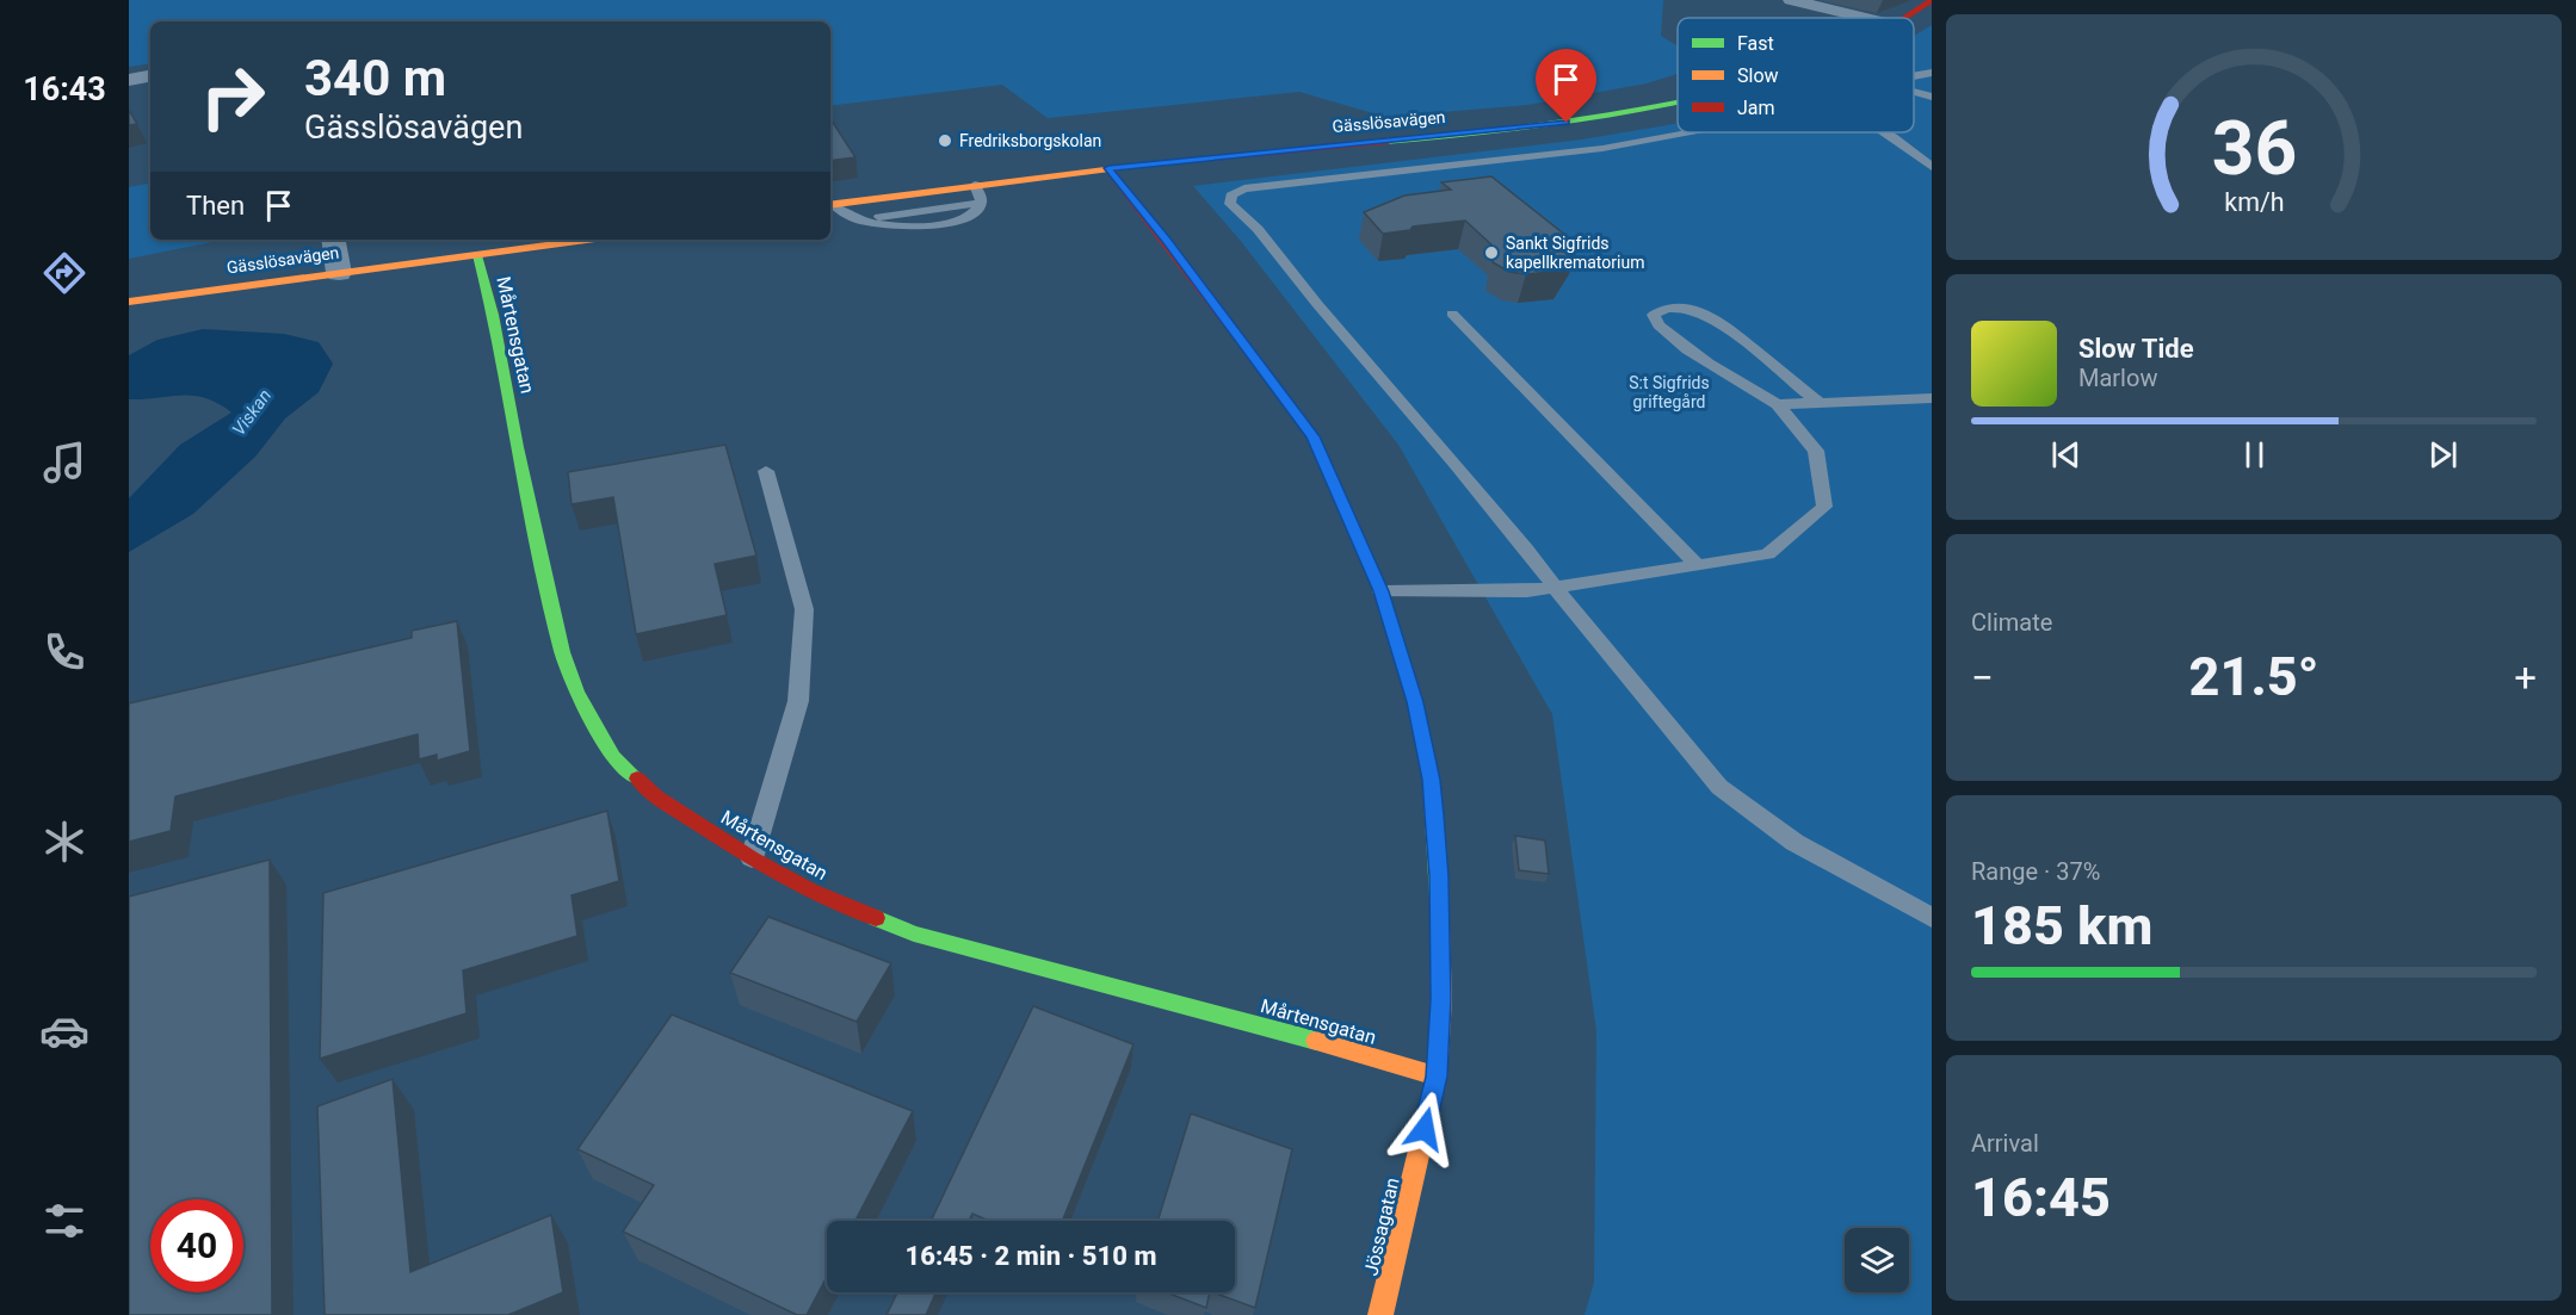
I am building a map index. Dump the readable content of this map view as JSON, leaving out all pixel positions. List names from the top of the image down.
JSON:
{
  "streets": {
    "street": ["Gässlösavägen", "Mårtensgatan", "Jössagatan"]
  },
  "crossings": [
    ["Gässlösavägen", "Mårtensgatan"],
    ["Gässlösavägen", "Jössagatan"],
    ["Mårtensgatan", "Jössagatan"]
  ],
  "water": ["Viskan"],
  "parks": ["S:t Sigfrids griftegård"],
  "places": ["Fredriksborgskolan", "Sankt Sigfrids kapellkrematorium"],
  "legend": ["Fast", "Slow", "Jam"],
  "page": {
    "tabs": "16:43",
    "turn": ["340 m", "Gässlösavägen"],
    "then": "Then",
    "song": ["Slow Tide", "Marlow"],
    "tile": [
      "Climate",
      ["Range · 37%", "185 km"],
      ["Arrival", "16:45"]
    ],
    "heat": ["−", "21.5°", "+"],
    "limit": "40",
    "trip": "16:45 · 2 min · 510 m",
    "gauge": ["36", "km/h"]
  }
}
